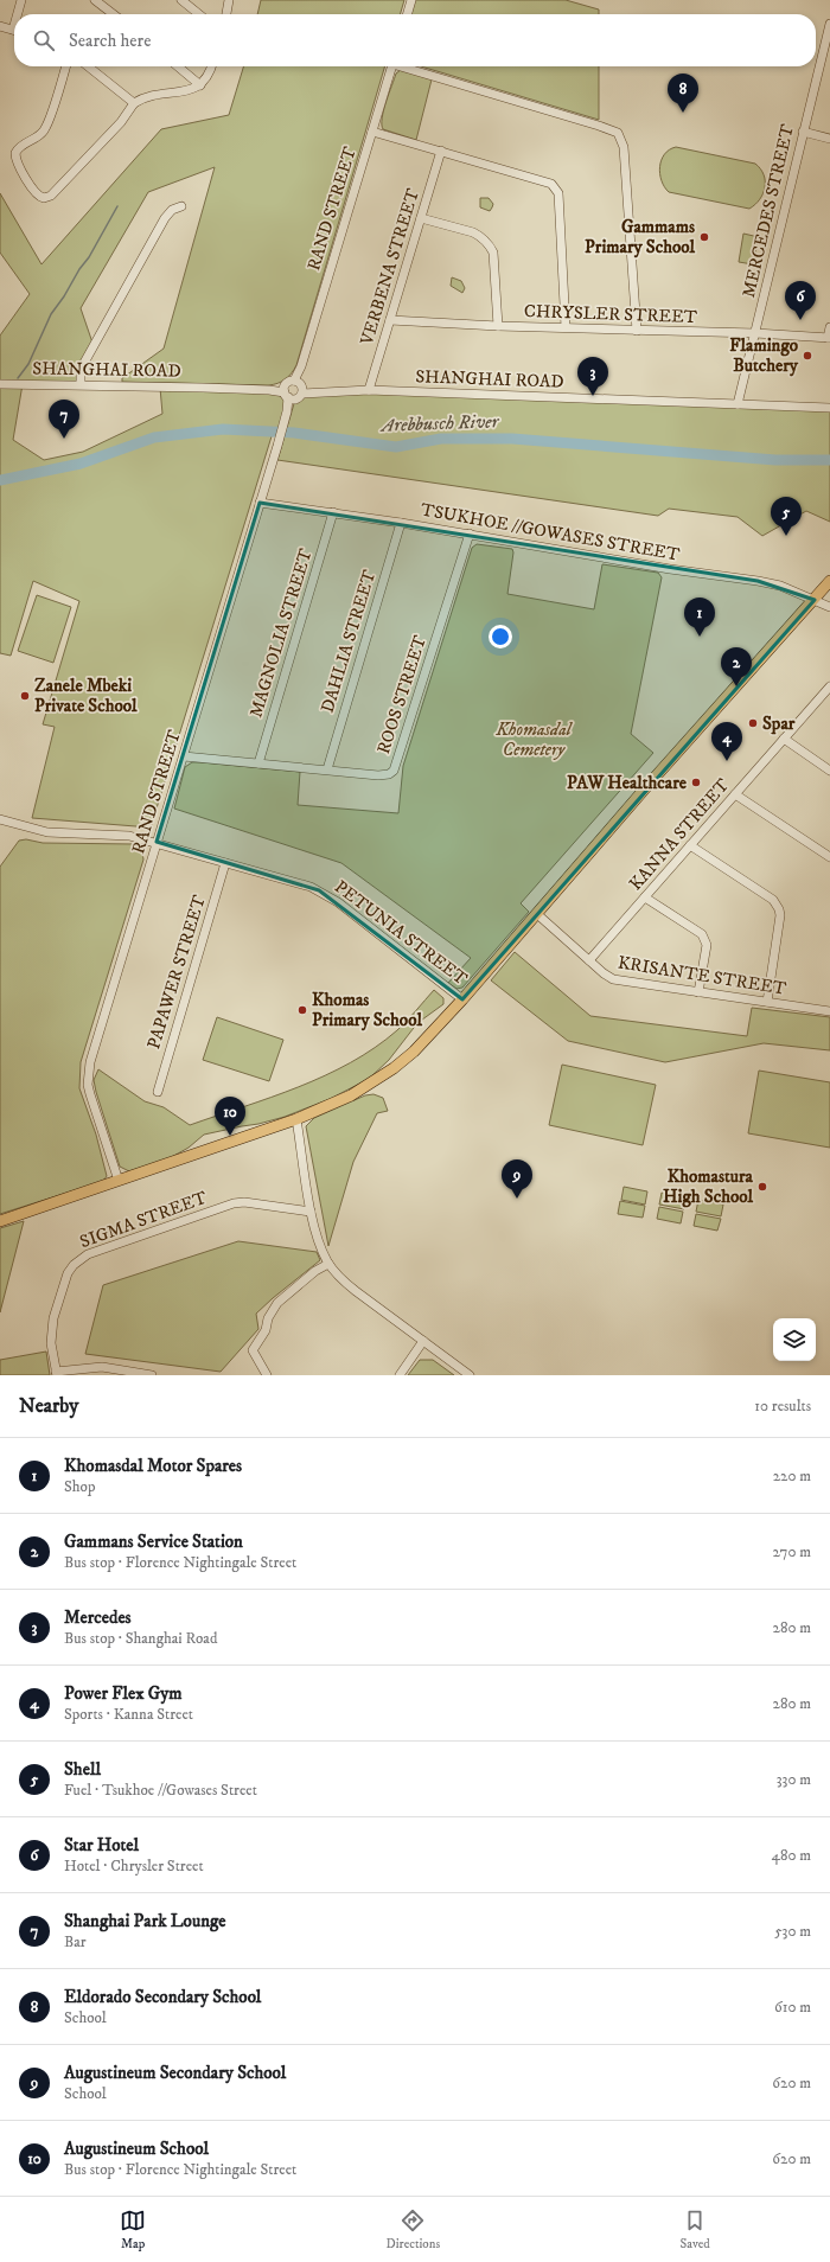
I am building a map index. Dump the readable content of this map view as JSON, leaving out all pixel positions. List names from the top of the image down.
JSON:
{
  "streets": {
    "street": [
      "RAND STREET",
      "MERCEDES STREET",
      "VERBENA STREET",
      "CHRYSLER STREET",
      "SHANGHAI ROAD",
      "TSUKHOE //GOWASES STREET",
      "MAGNOLIA STREET",
      "DAHLIA STREET",
      "ROOS STREET",
      "KANNA STREET",
      "PETUNIA STREET",
      "PAPAWER STREET",
      "KRISANTE STREET",
      "SIGMA STREET"
    ]
  },
  "crossings": [
    ["RAND STREET", "SHANGHAI ROAD"],
    ["RAND STREET", "TSUKHOE //GOWASES STREET"],
    ["RAND STREET", "ROOS STREET"],
    ["RAND STREET", "PETUNIA STREET"],
    ["MERCEDES STREET", "CHRYSLER STREET"],
    ["MERCEDES STREET", "SHANGHAI ROAD"],
    ["VERBENA STREET", "CHRYSLER STREET"],
    ["VERBENA STREET", "SHANGHAI ROAD"],
    ["TSUKHOE //GOWASES STREET", "MAGNOLIA STREET"],
    ["TSUKHOE //GOWASES STREET", "DAHLIA STREET"],
    ["TSUKHOE //GOWASES STREET", "ROOS STREET"],
    ["MAGNOLIA STREET", "ROOS STREET"],
    ["DAHLIA STREET", "ROOS STREET"],
    ["KANNA STREET", "KRISANTE STREET"],
    ["PETUNIA STREET", "PAPAWER STREET"]
  ],
  "water": ["Arebbusch River"],
  "parks": ["Khomasdal Cemetery"],
  "places": [
    "Gammams Primary School",
    "Flamingo Butchery",
    "Zanele Mbeki Private School",
    "Spar",
    "PAW Healthcare",
    "Khomas Primary School",
    "Khomastura High School"
  ],
  "page": {
    "search": "Search here",
    "pins": [
      "8",
      "6",
      "3",
      "7",
      "5",
      "1",
      "2",
      "4",
      "10",
      "9"
    ],
    "heading": ["Nearby", "10 results"],
    "list": [
      {
        "mark": "1",
        "name": "Khomasdal Motor Spares",
        "note": "Shop",
        "value": "220 m"
      },
      {
        "mark": "2",
        "name": "Gammans Service Station",
        "note": "Bus stop · Florence Nightingale Street",
        "value": "270 m"
      },
      {
        "mark": "3",
        "name": "Mercedes",
        "note": "Bus stop · Shanghai Road",
        "value": "280 m"
      },
      {
        "mark": "4",
        "name": "Power Flex Gym",
        "note": "Sports · Kanna Street",
        "value": "280 m"
      },
      {
        "mark": "5",
        "name": "Shell",
        "note": "Fuel · Tsukhoe //Gowases Street",
        "value": "330 m"
      },
      {
        "mark": "6",
        "name": "Star Hotel",
        "note": "Hotel · Chrysler Street",
        "value": "480 m"
      },
      {
        "mark": "7",
        "name": "Shanghai Park Lounge",
        "note": "Bar",
        "value": "530 m"
      },
      {
        "mark": "8",
        "name": "Eldorado Secondary School",
        "note": "School",
        "value": "610 m"
      },
      {
        "mark": "9",
        "name": "Augustineum Secondary School",
        "note": "School",
        "value": "620 m"
      },
      {
        "mark": "10",
        "name": "Augustineum School",
        "note": "Bus stop · Florence Nightingale Street",
        "value": "620 m"
      }
    ],
    "nav": ["Map", "Directions", "Saved"]
  }
}
